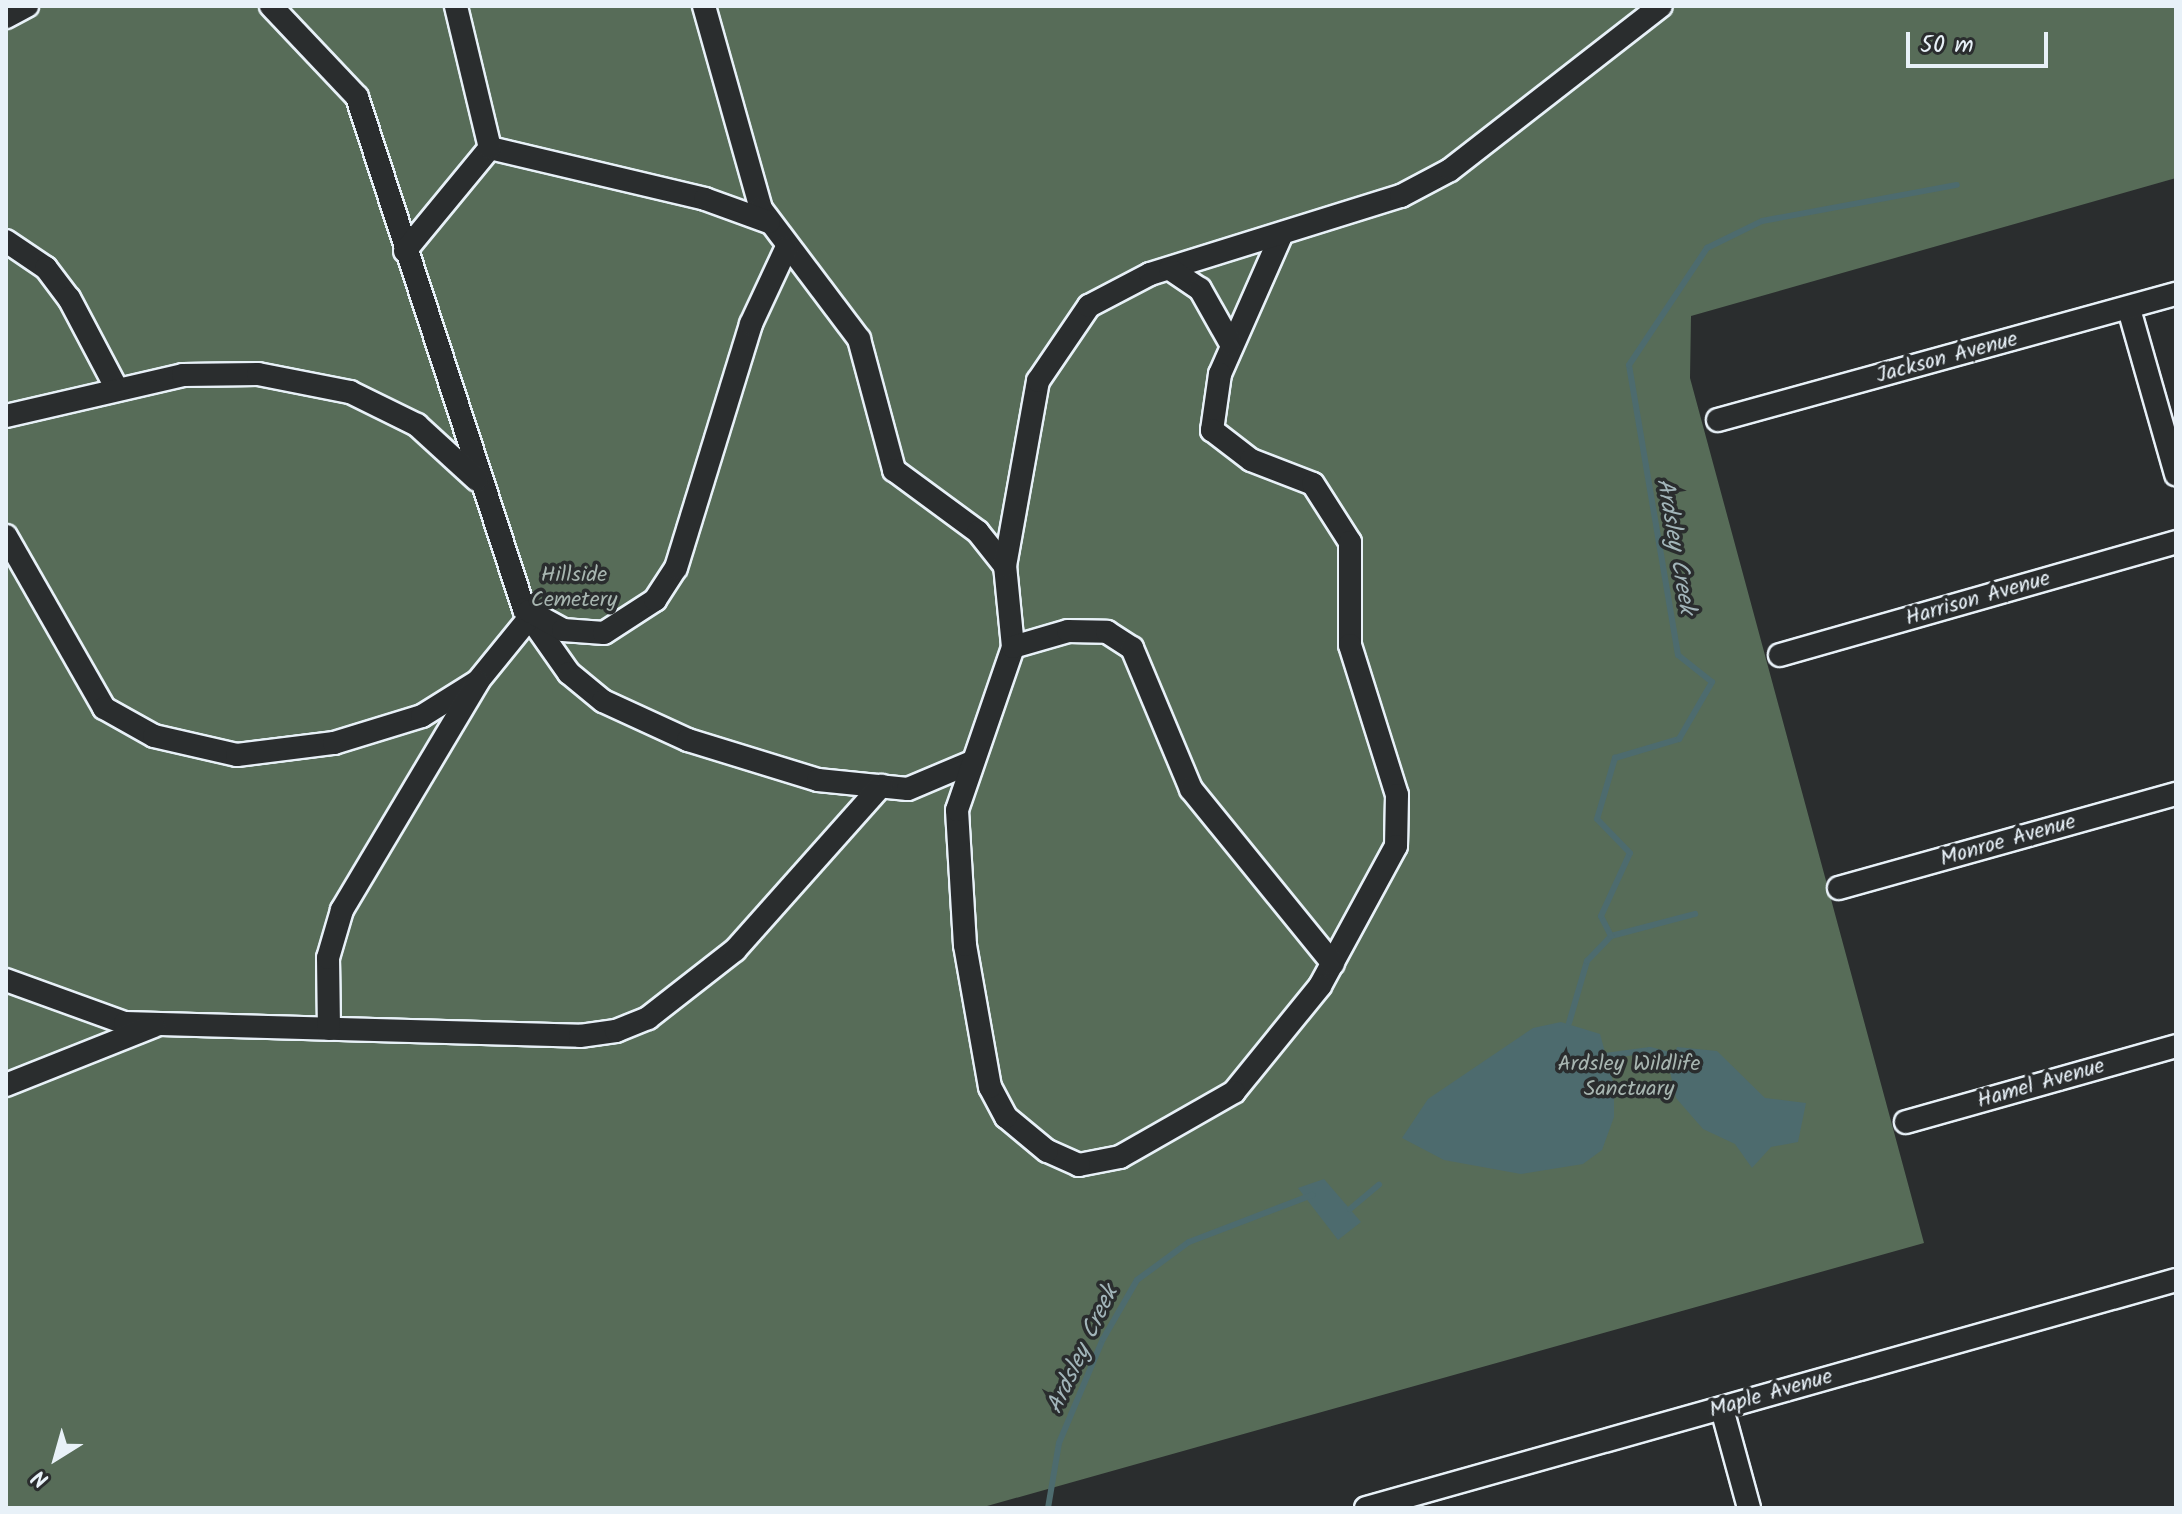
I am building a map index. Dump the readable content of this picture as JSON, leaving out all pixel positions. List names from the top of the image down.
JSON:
{
  "streets": {
    "street": [
      "Jackson Avenue",
      "Harrison Avenue",
      "Monroe Avenue",
      "Hamel Avenue",
      "Maple Avenue"
    ]
  },
  "water": ["Ardsley Creek"],
  "parks": ["Hillside Cemetery", "Ardsley Wildlife Sanctuary"],
  "scale_bar": "50 m",
  "north": "bottom left"
}
